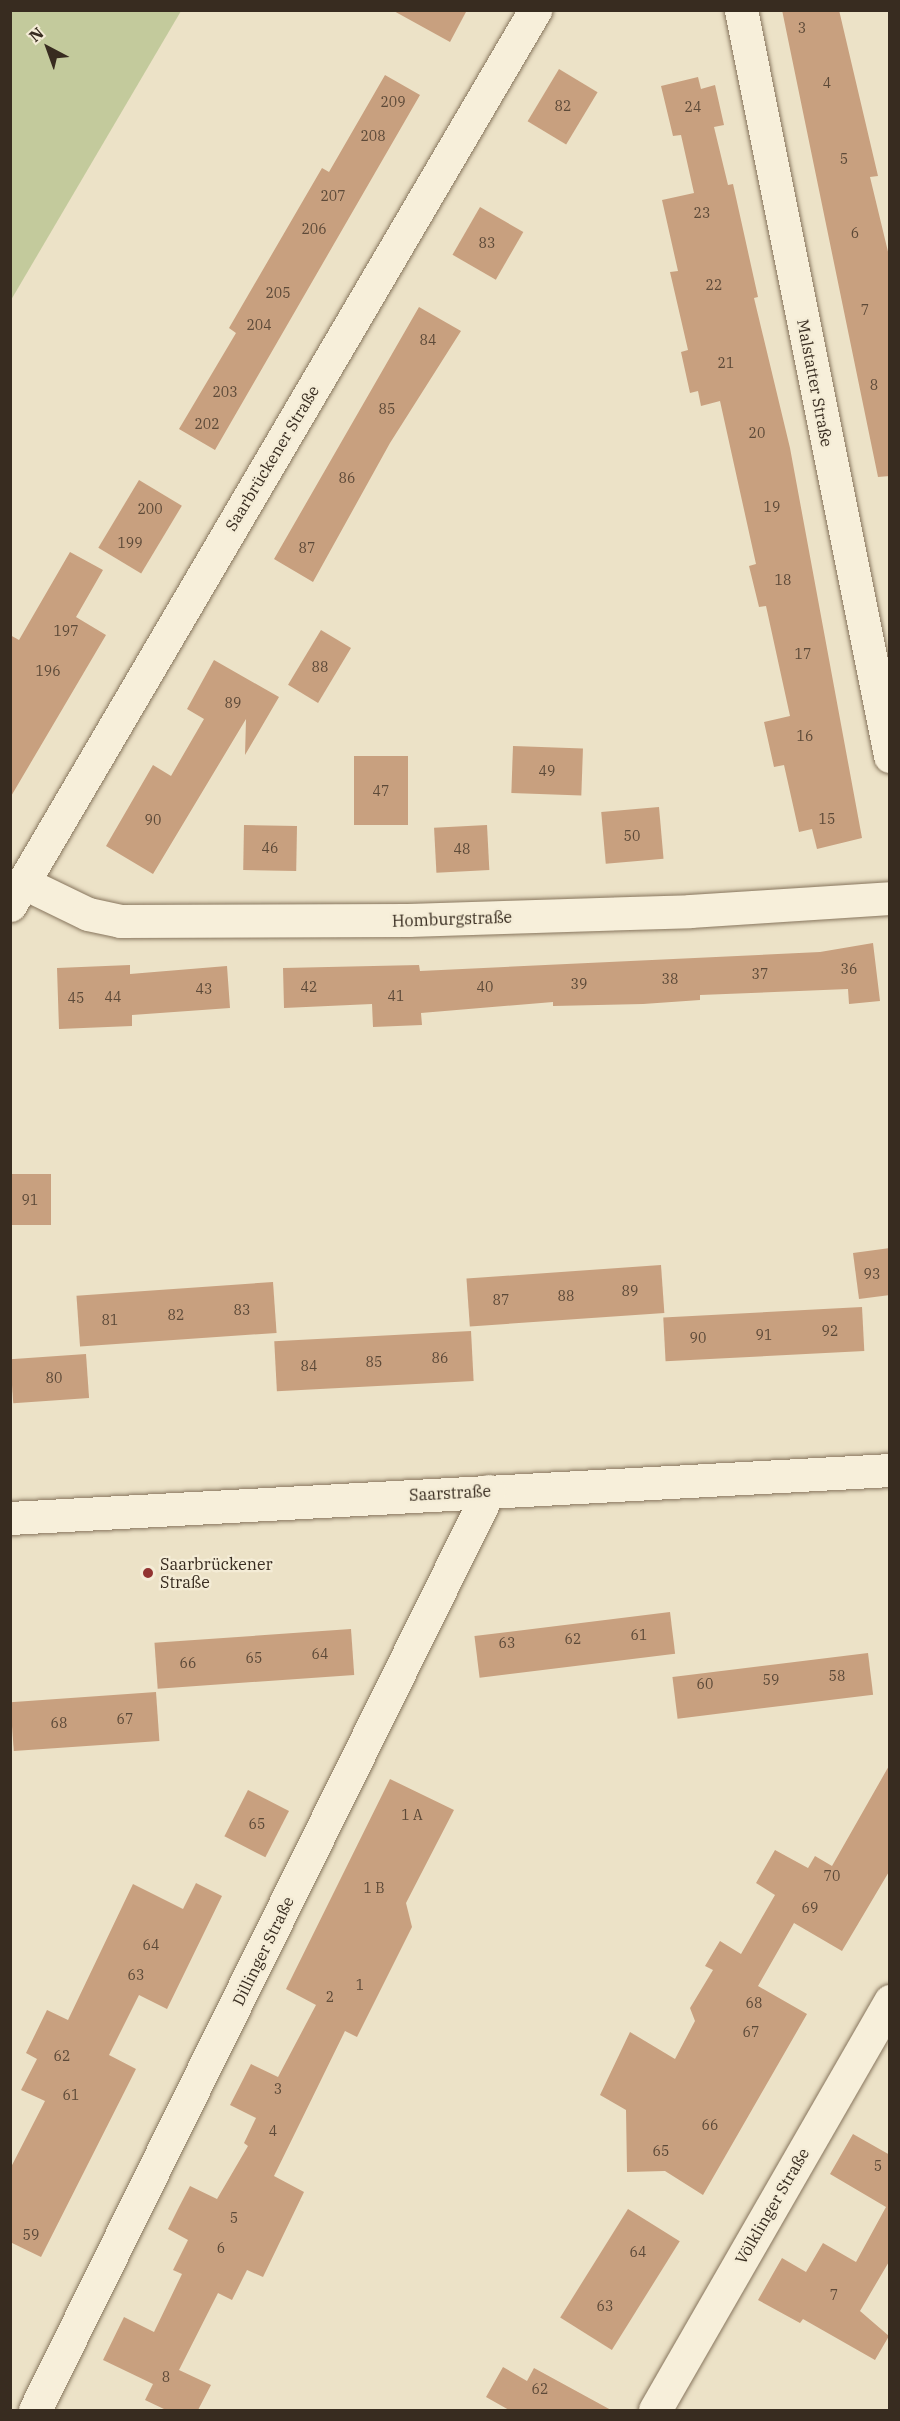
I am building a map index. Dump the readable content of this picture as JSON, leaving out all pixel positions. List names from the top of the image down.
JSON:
{
  "streets": {
    "street": [
      "Malstatter Straße",
      "Saarbrückener Straße",
      "Homburgstraße",
      "Saarstraße",
      "Dillinger Straße",
      "Völklinger Straße"
    ]
  },
  "crossings": [
    ["Saarbrückener Straße", "Homburgstraße"],
    ["Saarstraße", "Dillinger Straße"]
  ],
  "places": ["Saarbrückener Straße"],
  "house_numbers": [
    "3",
    "4",
    "209",
    "82",
    "24",
    "208",
    "5",
    "207",
    "23",
    "206",
    "6",
    "83",
    "22",
    "205",
    "7",
    "204",
    "84",
    "21",
    "8",
    "203",
    "85",
    "202",
    "20",
    "86",
    "19",
    "200",
    "199",
    "87",
    "18",
    "197",
    "17",
    "88",
    "196",
    "89",
    "16",
    "49",
    "47",
    "15",
    "90",
    "50",
    "46",
    "48",
    "36",
    "37",
    "38",
    "39",
    "42",
    "40",
    "43",
    "41",
    "44",
    "45",
    "91",
    "93",
    "89",
    "88",
    "87",
    "83",
    "82",
    "81",
    "92",
    "91",
    "90",
    "86",
    "85",
    "84",
    "80",
    "61",
    "62",
    "63",
    "64",
    "65",
    "66",
    "58",
    "59",
    "60",
    "67",
    "68",
    "1 A",
    "65",
    "70",
    "1 B",
    "69",
    "64",
    "63",
    "1",
    "2",
    "68",
    "67",
    "62",
    "3",
    "61",
    "66",
    "4",
    "65",
    "5",
    "5",
    "59",
    "6",
    "64",
    "7",
    "63",
    "8",
    "62"
  ],
  "north": "top left"
}
